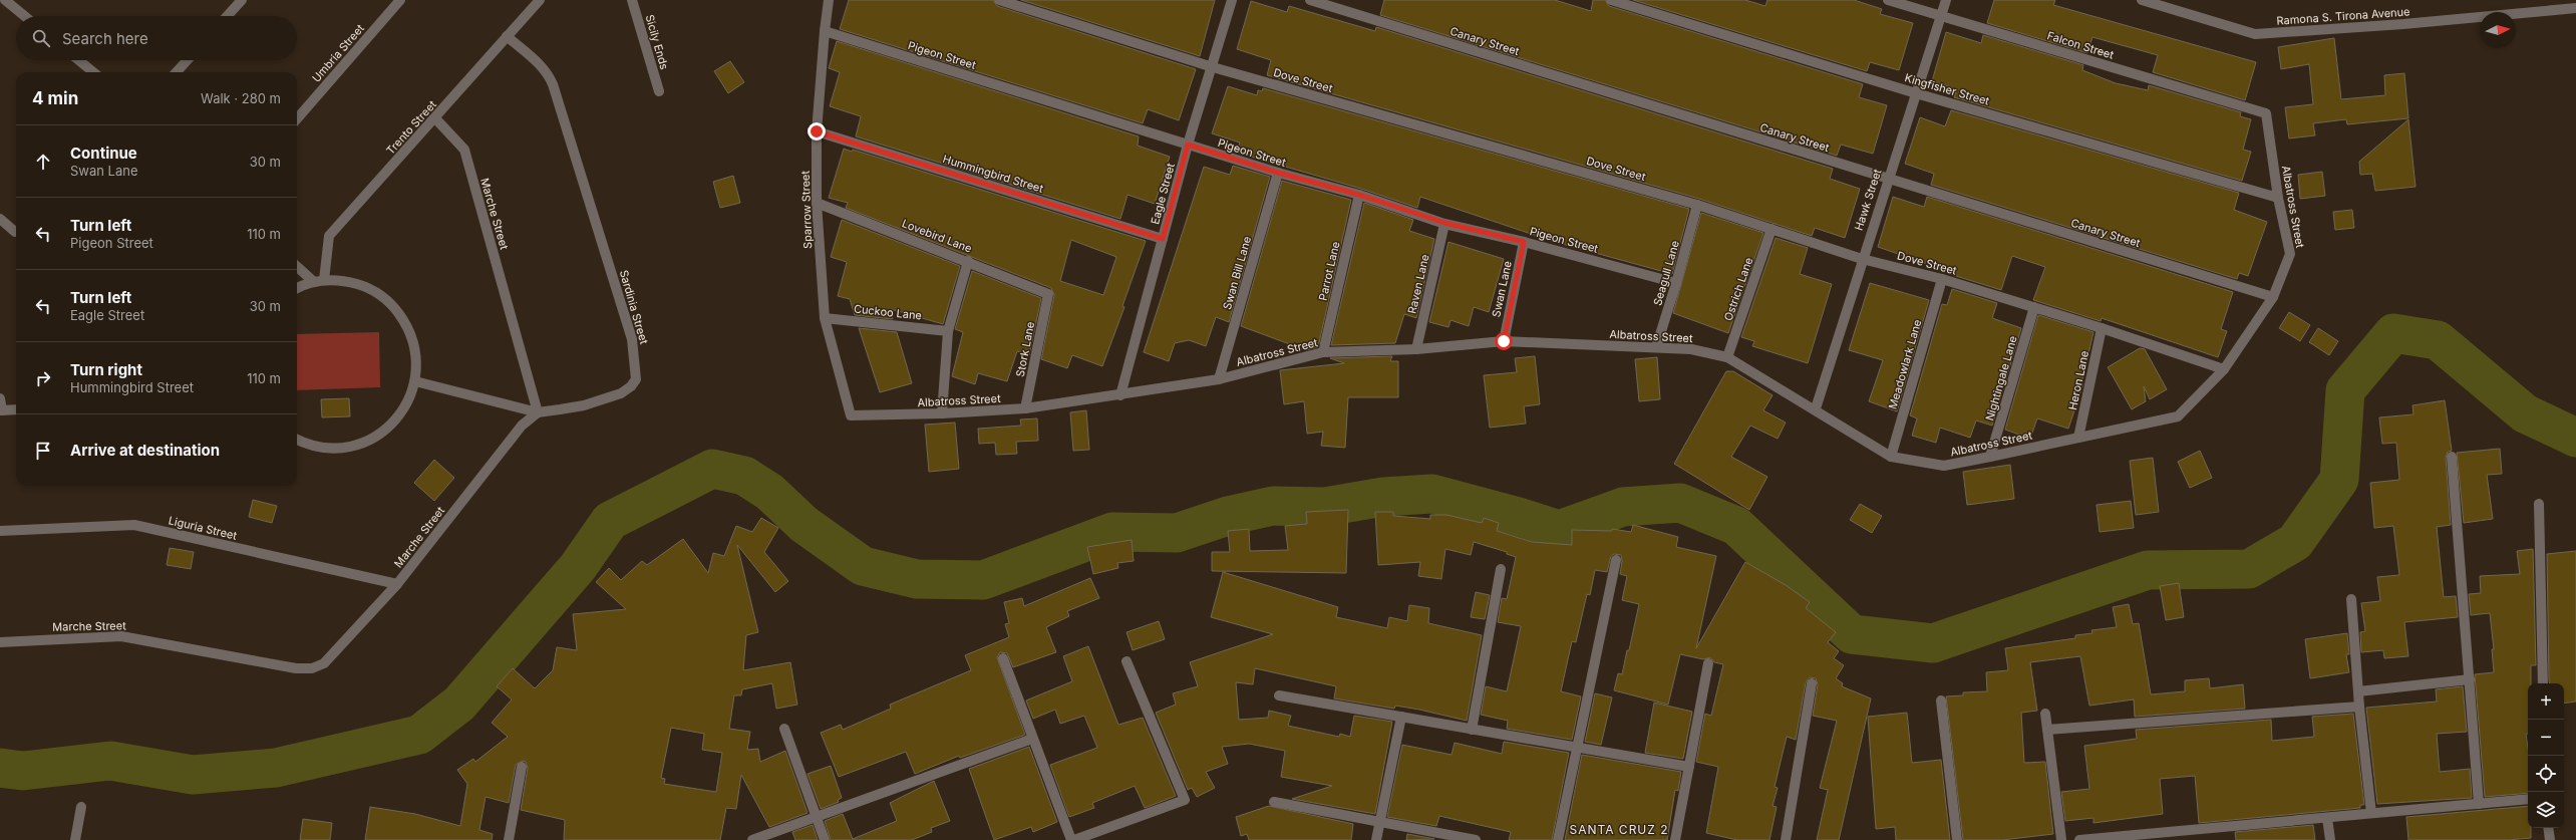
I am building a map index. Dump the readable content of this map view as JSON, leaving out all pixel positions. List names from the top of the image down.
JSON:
{
  "streets": {
    "street": [
      "Ramona S. Tirona Avenue",
      "Canary Street",
      "Sicily Ends",
      "Falcon Street",
      "Umbria Street",
      "Pigeon Street",
      "Dove Street",
      "Kingfisher Street",
      "Trento Street",
      "Hummingbird Street",
      "Eagle Street",
      "Hawk Street",
      "Albatross Street",
      "Sparrow Street",
      "Marche Street",
      "Lovebird Lane",
      "Parrot Lane",
      "Swan Bill Lane",
      "Seagull Lane",
      "Raven Lane",
      "Swan Lane",
      "Ostrich Lane",
      "Sardinia Street",
      "Cuckoo Lane",
      "Stork Lane",
      "Meadowlark Lane",
      "Nightingale Lane",
      "Heron Lane",
      "Liguria Street"
    ]
  },
  "crossings": [
    ["Canary Street", "Hawk Street"],
    ["Canary Street", "Albatross Street"],
    ["Falcon Street", "Hawk Street"],
    ["Falcon Street", "Albatross Street"],
    ["Pigeon Street", "Eagle Street"],
    ["Pigeon Street", "Sparrow Street"],
    ["Pigeon Street", "Parrot Lane"],
    ["Pigeon Street", "Swan Bill Lane"],
    ["Pigeon Street", "Seagull Lane"],
    ["Pigeon Street", "Raven Lane"],
    ["Pigeon Street", "Swan Lane"],
    ["Dove Street", "Eagle Street"],
    ["Dove Street", "Hawk Street"],
    ["Dove Street", "Albatross Street"],
    ["Dove Street", "Seagull Lane"],
    ["Dove Street", "Ostrich Lane"],
    ["Dove Street", "Meadowlark Lane"],
    ["Dove Street", "Nightingale Lane"],
    ["Dove Street", "Heron Lane"],
    ["Kingfisher Street", "Hawk Street"],
    ["Kingfisher Street", "Albatross Street"],
    ["Trento Street", "Marche Street"],
    ["Trento Street", "Sardinia Street"],
    ["Hummingbird Street", "Eagle Street"],
    ["Hummingbird Street", "Sparrow Street"],
    ["Eagle Street", "Albatross Street"],
    ["Hawk Street", "Albatross Street"],
    ["Albatross Street", "Sparrow Street"],
    ["Albatross Street", "Parrot Lane"],
    ["Albatross Street", "Swan Bill Lane"],
    ["Albatross Street", "Seagull Lane"],
    ["Albatross Street", "Raven Lane"],
    ["Albatross Street", "Swan Lane"],
    ["Albatross Street", "Ostrich Lane"],
    ["Albatross Street", "Stork Lane"],
    ["Albatross Street", "Meadowlark Lane"],
    ["Albatross Street", "Nightingale Lane"],
    ["Albatross Street", "Heron Lane"],
    ["Sparrow Street", "Lovebird Lane"],
    ["Sparrow Street", "Cuckoo Lane"],
    ["Marche Street", "Sardinia Street"],
    ["Marche Street", "Liguria Street"],
    ["Lovebird Lane", "Stork Lane"]
  ],
  "districts": ["SANTA CRUZ 2"],
  "north": "right",
  "page": {
    "search": "Search here",
    "heading": ["4 min", "Walk · 280 m"],
    "list": [
      ["Continue", "Swan Lane", "30 m"],
      ["Turn left", "Pigeon Street", "110 m"],
      ["Turn left", "Eagle Street", "30 m"],
      ["Turn right", "Hummingbird Street", "110 m"],
      "Arrive at destination"
    ],
    "map_buttons": ["+", "−"]
  }
}
